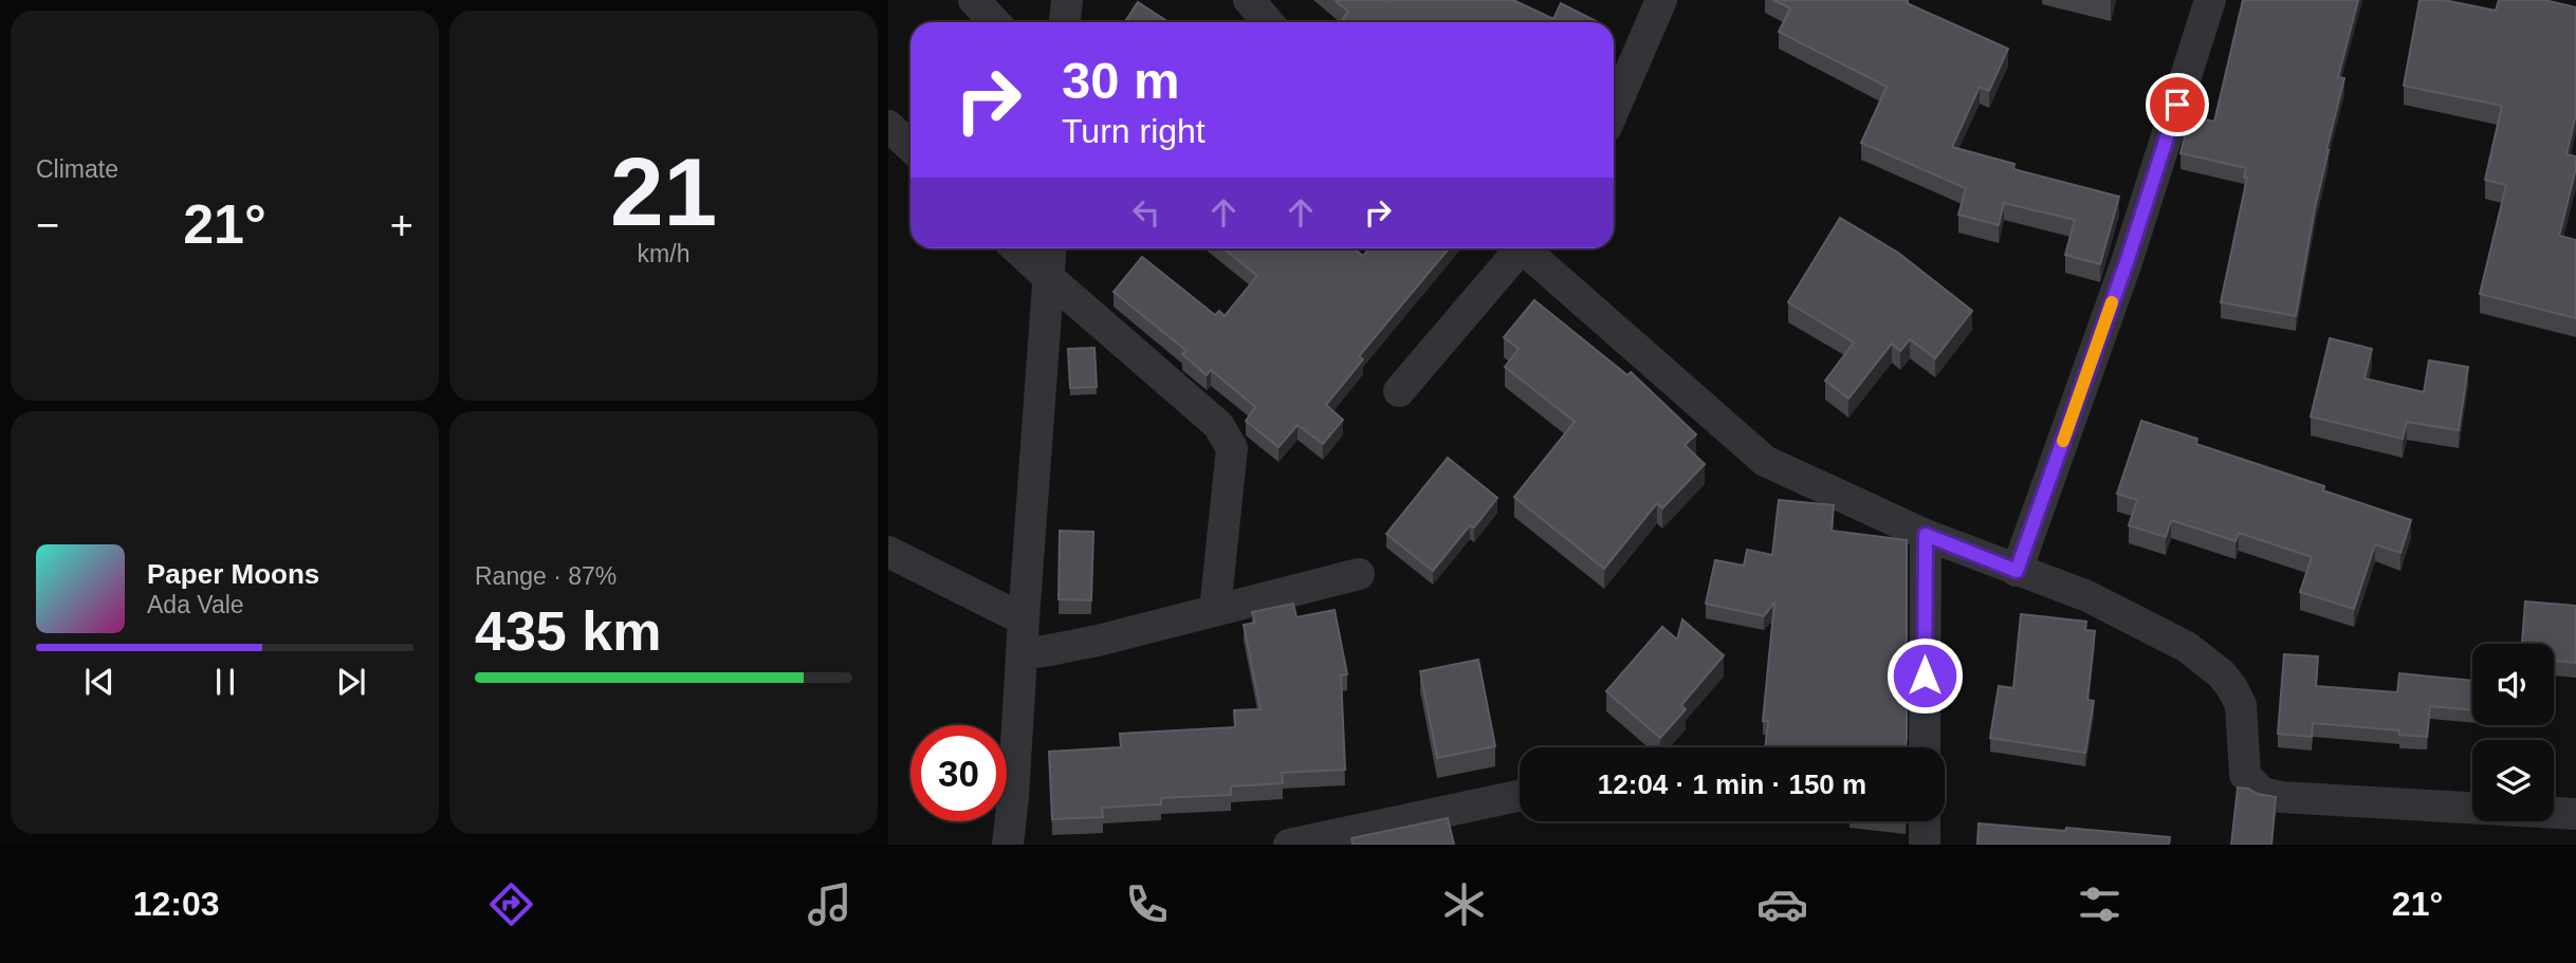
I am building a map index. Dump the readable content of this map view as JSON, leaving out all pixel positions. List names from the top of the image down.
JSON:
{
  "page": {
    "tile": [
      "Climate",
      ["21", "km/h"],
      ["Range · 87%", "435 km"]
    ],
    "turn": ["30 m", "Turn right"],
    "heat": ["−", "21°", "+"],
    "song": ["Paper Moons", "Ada Vale"],
    "limit": "30",
    "trip": "12:04 · 1 min · 150 m",
    "tabs": ["12:03", "21°"]
  }
}
